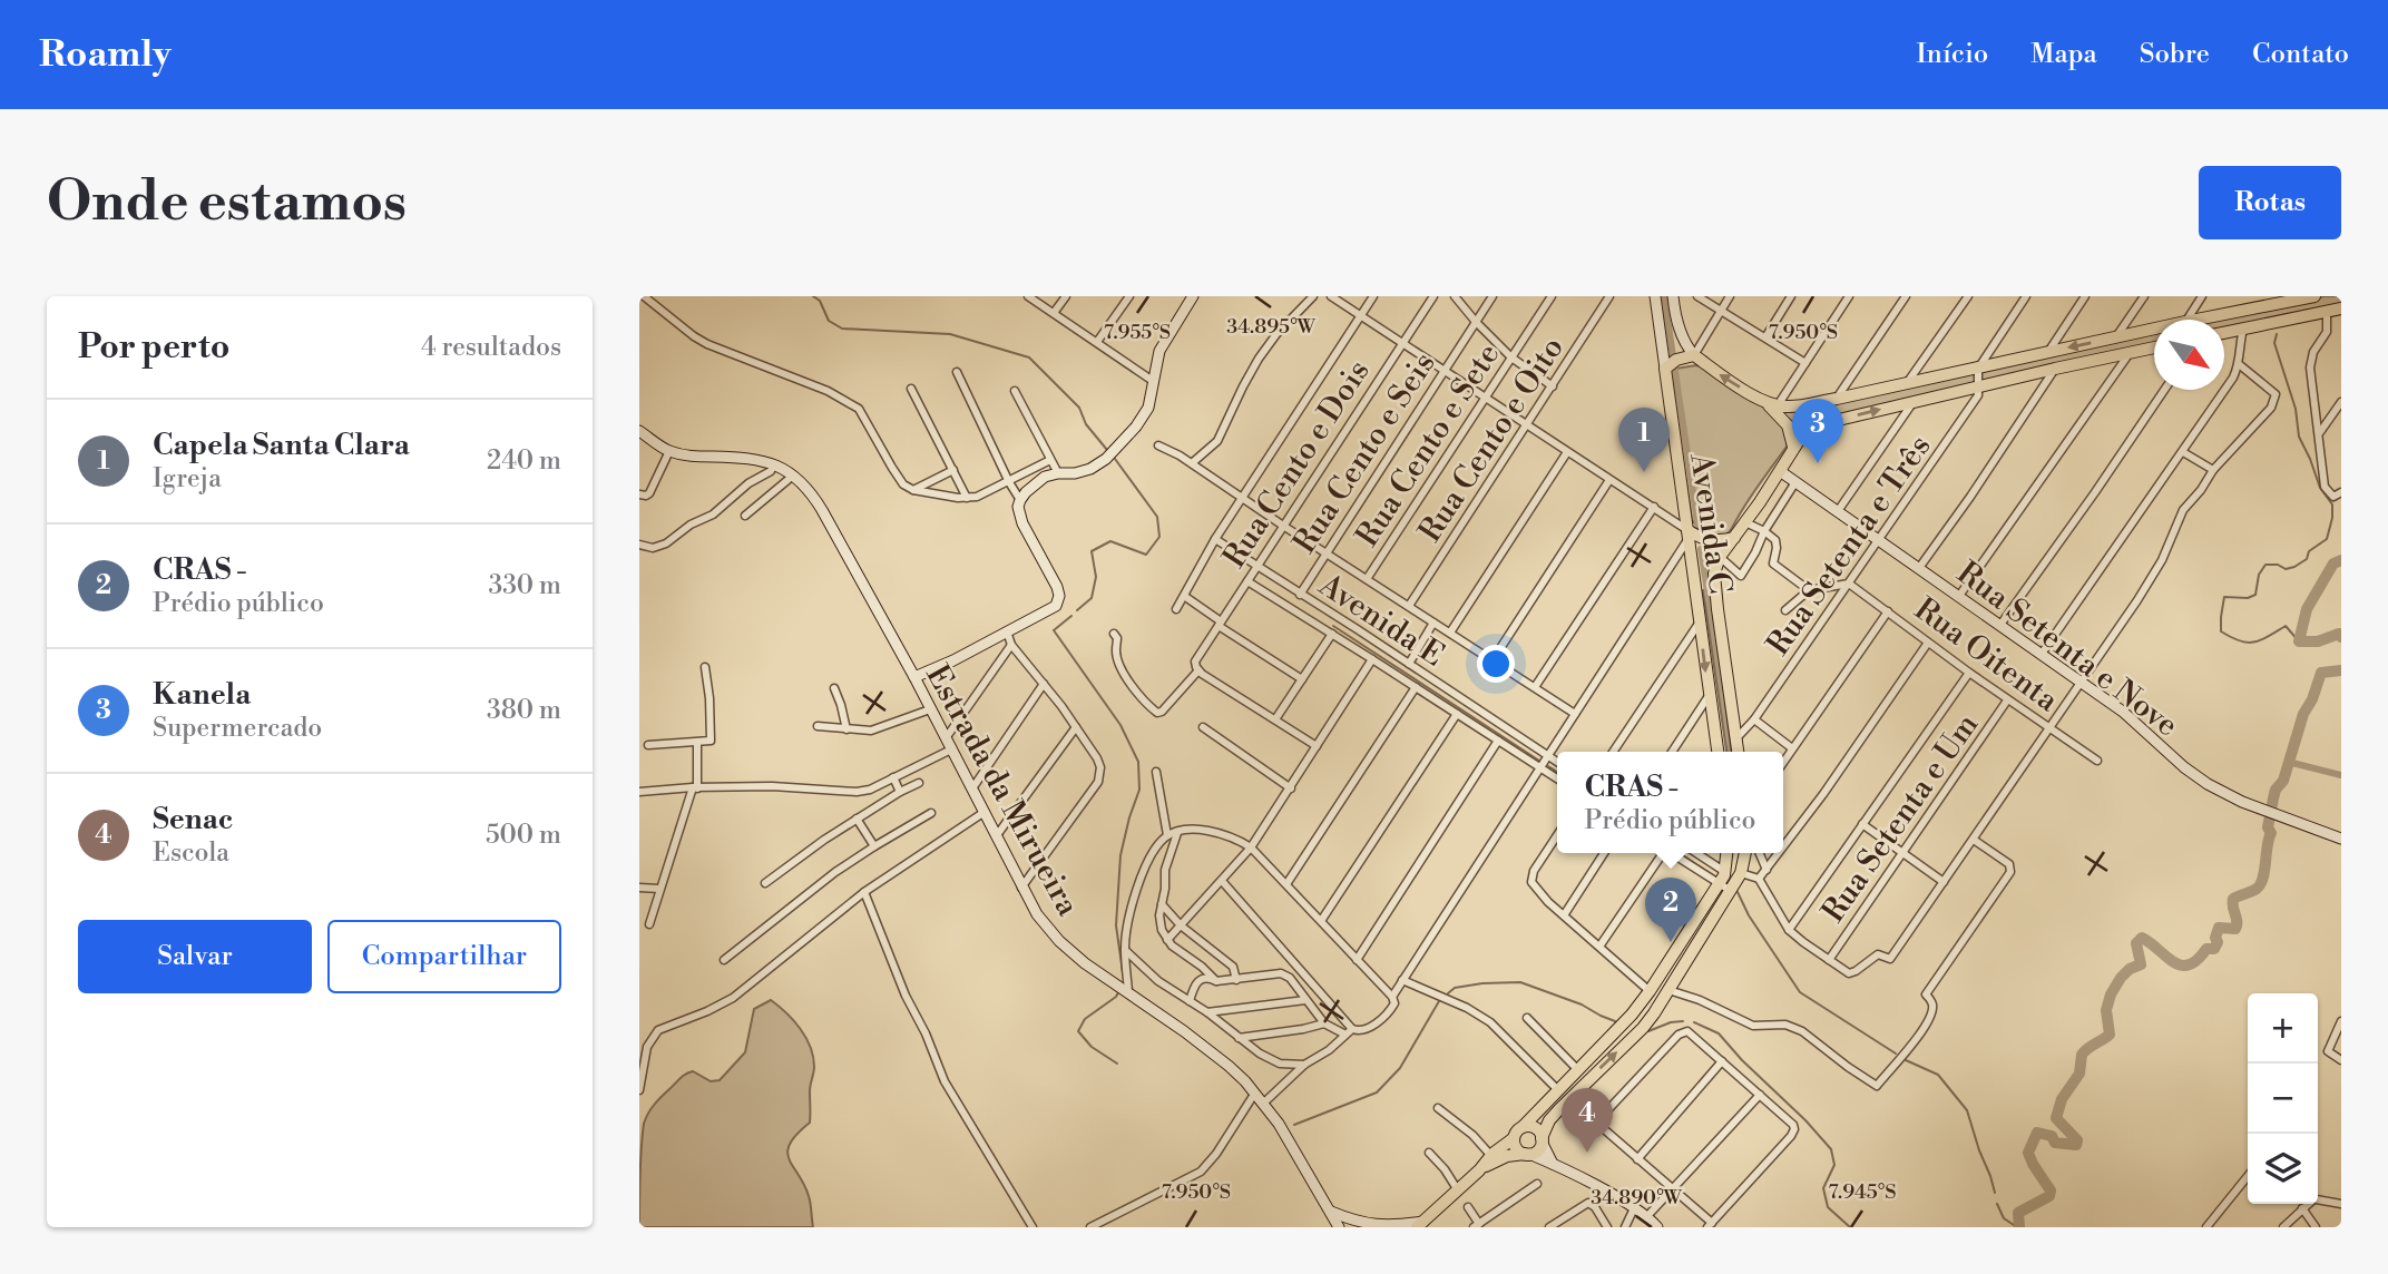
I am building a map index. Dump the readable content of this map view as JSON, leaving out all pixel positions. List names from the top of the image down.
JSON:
{
  "streets": {
    "main road": ["Avenida C", "Rua Setenta e Nove", "Estrada da Mirueira"],
    "street": [
      "Rua Cento e Oito",
      "Rua Cento e Sete",
      "Rua Cento e Seis",
      "Rua Cento e Dois",
      "Rua Setenta e Três",
      "Avenida E",
      "Rua Oitenta",
      "Rua Setenta e Um"
    ]
  },
  "crossings": [
    ["Rua Cento e Seis", "Avenida E"],
    ["Rua Cento e Dois", "Avenida E"],
    ["Avenida C", "Rua Setenta e Três"],
    ["Rua Setenta e Três", "Rua Setenta e Nove"],
    ["Rua Setenta e Três", "Rua Oitenta"],
    ["Rua Oitenta", "Rua Setenta e Um"]
  ],
  "north": "bottom right",
  "page": {
    "header": "Roamly",
    "nav": [
      "Início",
      "Mapa",
      "Sobre",
      "Contato"
    ],
    "buttons": [
      "Rotas",
      ["Salvar", "Compartilhar"]
    ],
    "title": "Onde estamos",
    "heading": ["Por perto", "4 resultados"],
    "list": [
      {
        "mark": "1",
        "name": "Capela Santa Clara",
        "note": "Igreja",
        "value": "240 m"
      },
      {
        "mark": "2",
        "name": "CRAS -",
        "note": "Prédio público",
        "value": "330 m"
      },
      {
        "mark": "3",
        "name": "Kanela",
        "note": "Supermercado",
        "value": "380 m"
      },
      {
        "mark": "4",
        "name": "Senac",
        "note": "Escola",
        "value": "500 m"
      }
    ],
    "pins": [
      "3",
      "1",
      "2",
      "4"
    ],
    "popup": ["CRAS -", "Prédio público"],
    "map_buttons": ["+", "−"]
  },
  "coordinates": [
    "34.895°W",
    "7.955°S",
    "7.950°S",
    "7.945°S",
    "34.890°W"
  ]
}
